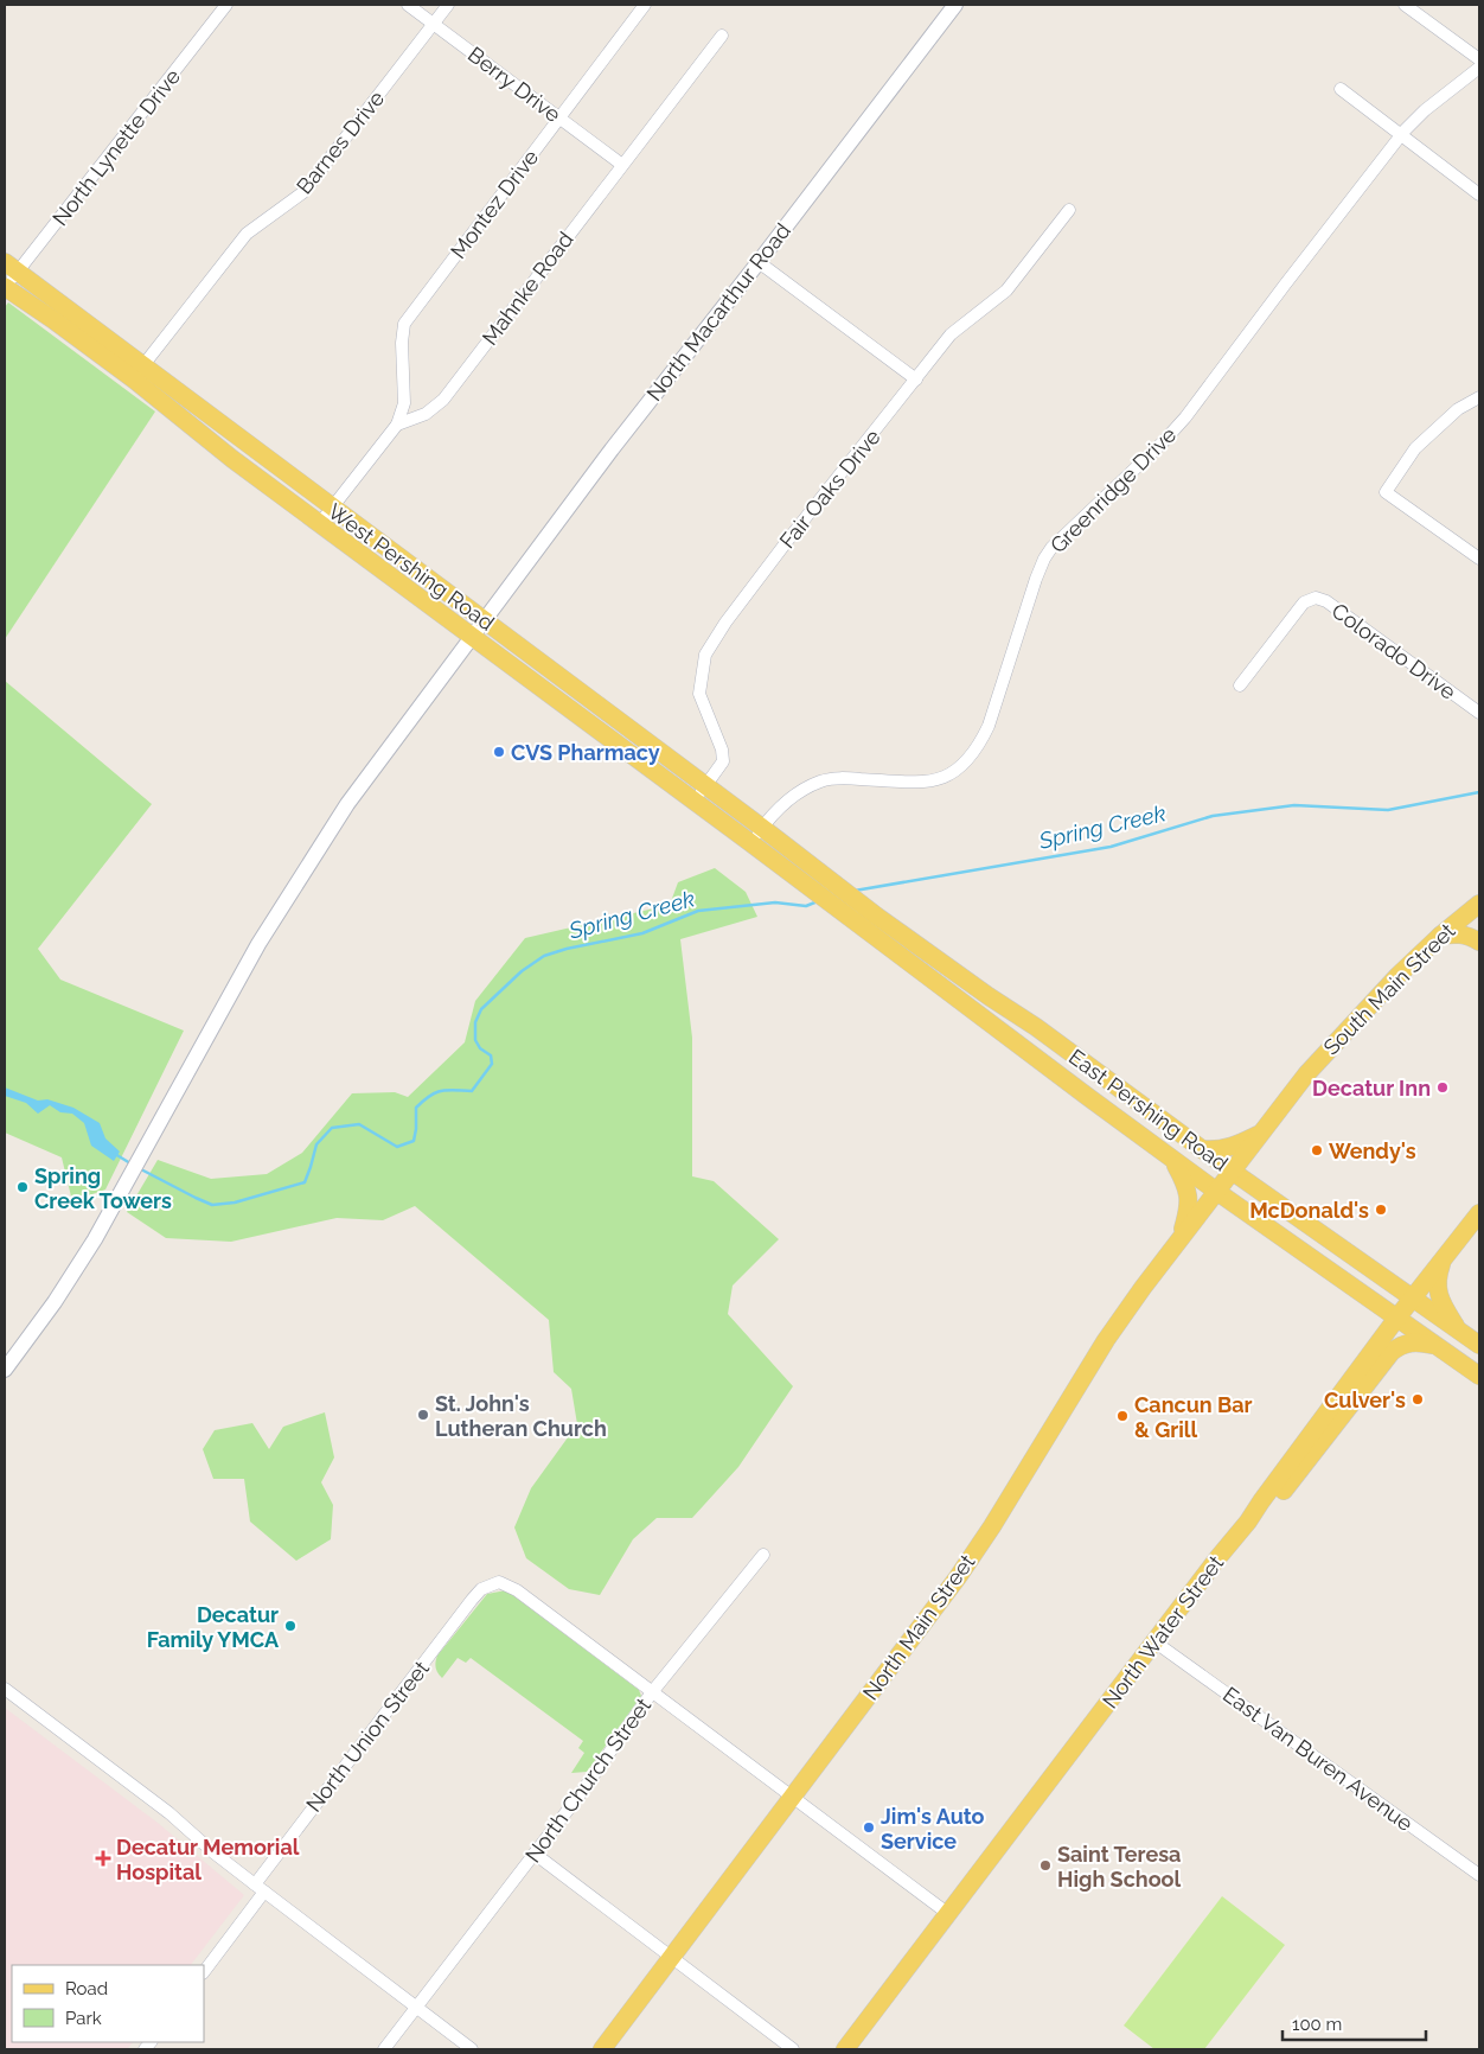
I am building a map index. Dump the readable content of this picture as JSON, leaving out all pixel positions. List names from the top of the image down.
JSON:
{
  "streets": {
    "main road": [
      "West Pershing Road",
      "South Main Street",
      "East Pershing Road",
      "North Main Street",
      "North Water Street"
    ],
    "street": [
      "Berry Drive",
      "Barnes Drive",
      "North Lynette Drive",
      "Montez Drive",
      "Mahnke Road",
      "North Macarthur Road",
      "Fair Oaks Drive",
      "Greenridge Drive",
      "Colorado Drive",
      "North Union Street",
      "East Van Buren Avenue",
      "North Church Street"
    ]
  },
  "crossings": [
    ["Berry Drive", "Barnes Drive"],
    ["Berry Drive", "Montez Drive"],
    ["Berry Drive", "Mahnke Road"],
    ["Barnes Drive", "West Pershing Road"],
    ["North Lynette Drive", "West Pershing Road"],
    ["Montez Drive", "Mahnke Road"],
    ["North Macarthur Road", "West Pershing Road"],
    ["Fair Oaks Drive", "West Pershing Road"],
    ["Greenridge Drive", "West Pershing Road"],
    ["West Pershing Road", "South Main Street"],
    ["West Pershing Road", "East Pershing Road"],
    ["West Pershing Road", "North Main Street"],
    ["West Pershing Road", "North Water Street"],
    ["South Main Street", "East Pershing Road"],
    ["South Main Street", "North Main Street"],
    ["East Pershing Road", "North Water Street"],
    ["North Water Street", "East Van Buren Avenue"],
    ["North Union Street", "North Church Street"]
  ],
  "water": ["Spring Creek"],
  "places": {
    "other": [
      "CVS Pharmacy",
      "Decatur Inn",
      "Wendy's",
      "Spring Creek Towers",
      "McDonald's",
      "Culver's",
      "St. John's Lutheran Church",
      "Cancun Bar & Grill",
      "Decatur Family YMCA",
      "Jim's Auto Service",
      "Saint Teresa High School"
    ],
    "health": ["Decatur Memorial Hospital"]
  },
  "legend": ["Road", "Park"],
  "scale_bar": "100 m"
}
